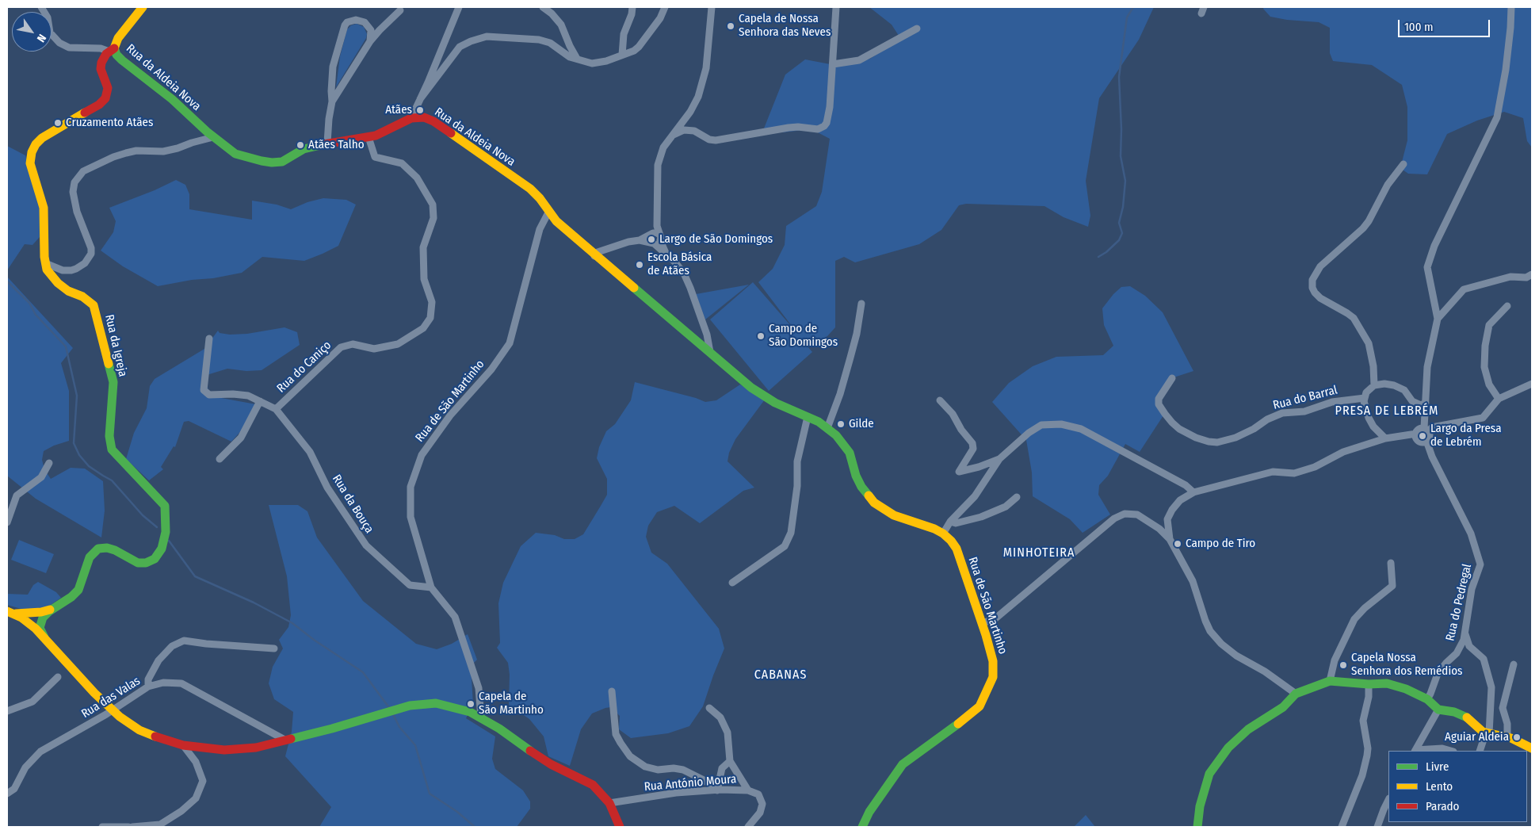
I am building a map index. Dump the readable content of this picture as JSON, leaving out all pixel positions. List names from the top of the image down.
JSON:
{
  "streets": {
    "street": [
      "Rua da Aldeia Nova",
      "Rua da Igreja",
      "Rua do Caniço",
      "Rua do Barral",
      "Rua de São Martinho",
      "Rua da Bouça",
      "Rua do Pedregal",
      "Rua das Valas",
      "Rua António Moura"
    ]
  },
  "crossings": [
    ["Rua da Aldeia Nova", "Rua da Igreja"],
    ["Rua da Aldeia Nova", "Rua do Caniço"],
    ["Rua da Aldeia Nova", "Rua de São Martinho"],
    ["Rua do Caniço", "Rua da Bouça"],
    ["Rua de São Martinho", "Rua da Bouça"]
  ],
  "districts": ["PRESA DE LEBRÉM", "MINHOTEIRA", "CABANAS"],
  "places": [
    "Capela de Nossa Senhora das Neves",
    "Atães",
    "Cruzamento Atães",
    "Atães Talho",
    "Largo de São Domingos",
    "Escola Básica de Atães",
    "Campo de São Domingos",
    "Gilde",
    "Largo da Presa de Lebrém",
    "Campo de Tiro",
    "Capela Nossa Senhora dos Remédios",
    "Capela de São Martinho",
    "Aguiar Aldeia"
  ],
  "legend": ["Livre", "Lento", "Parado"],
  "scale_bar": "100 m",
  "north": "bottom right"
}
